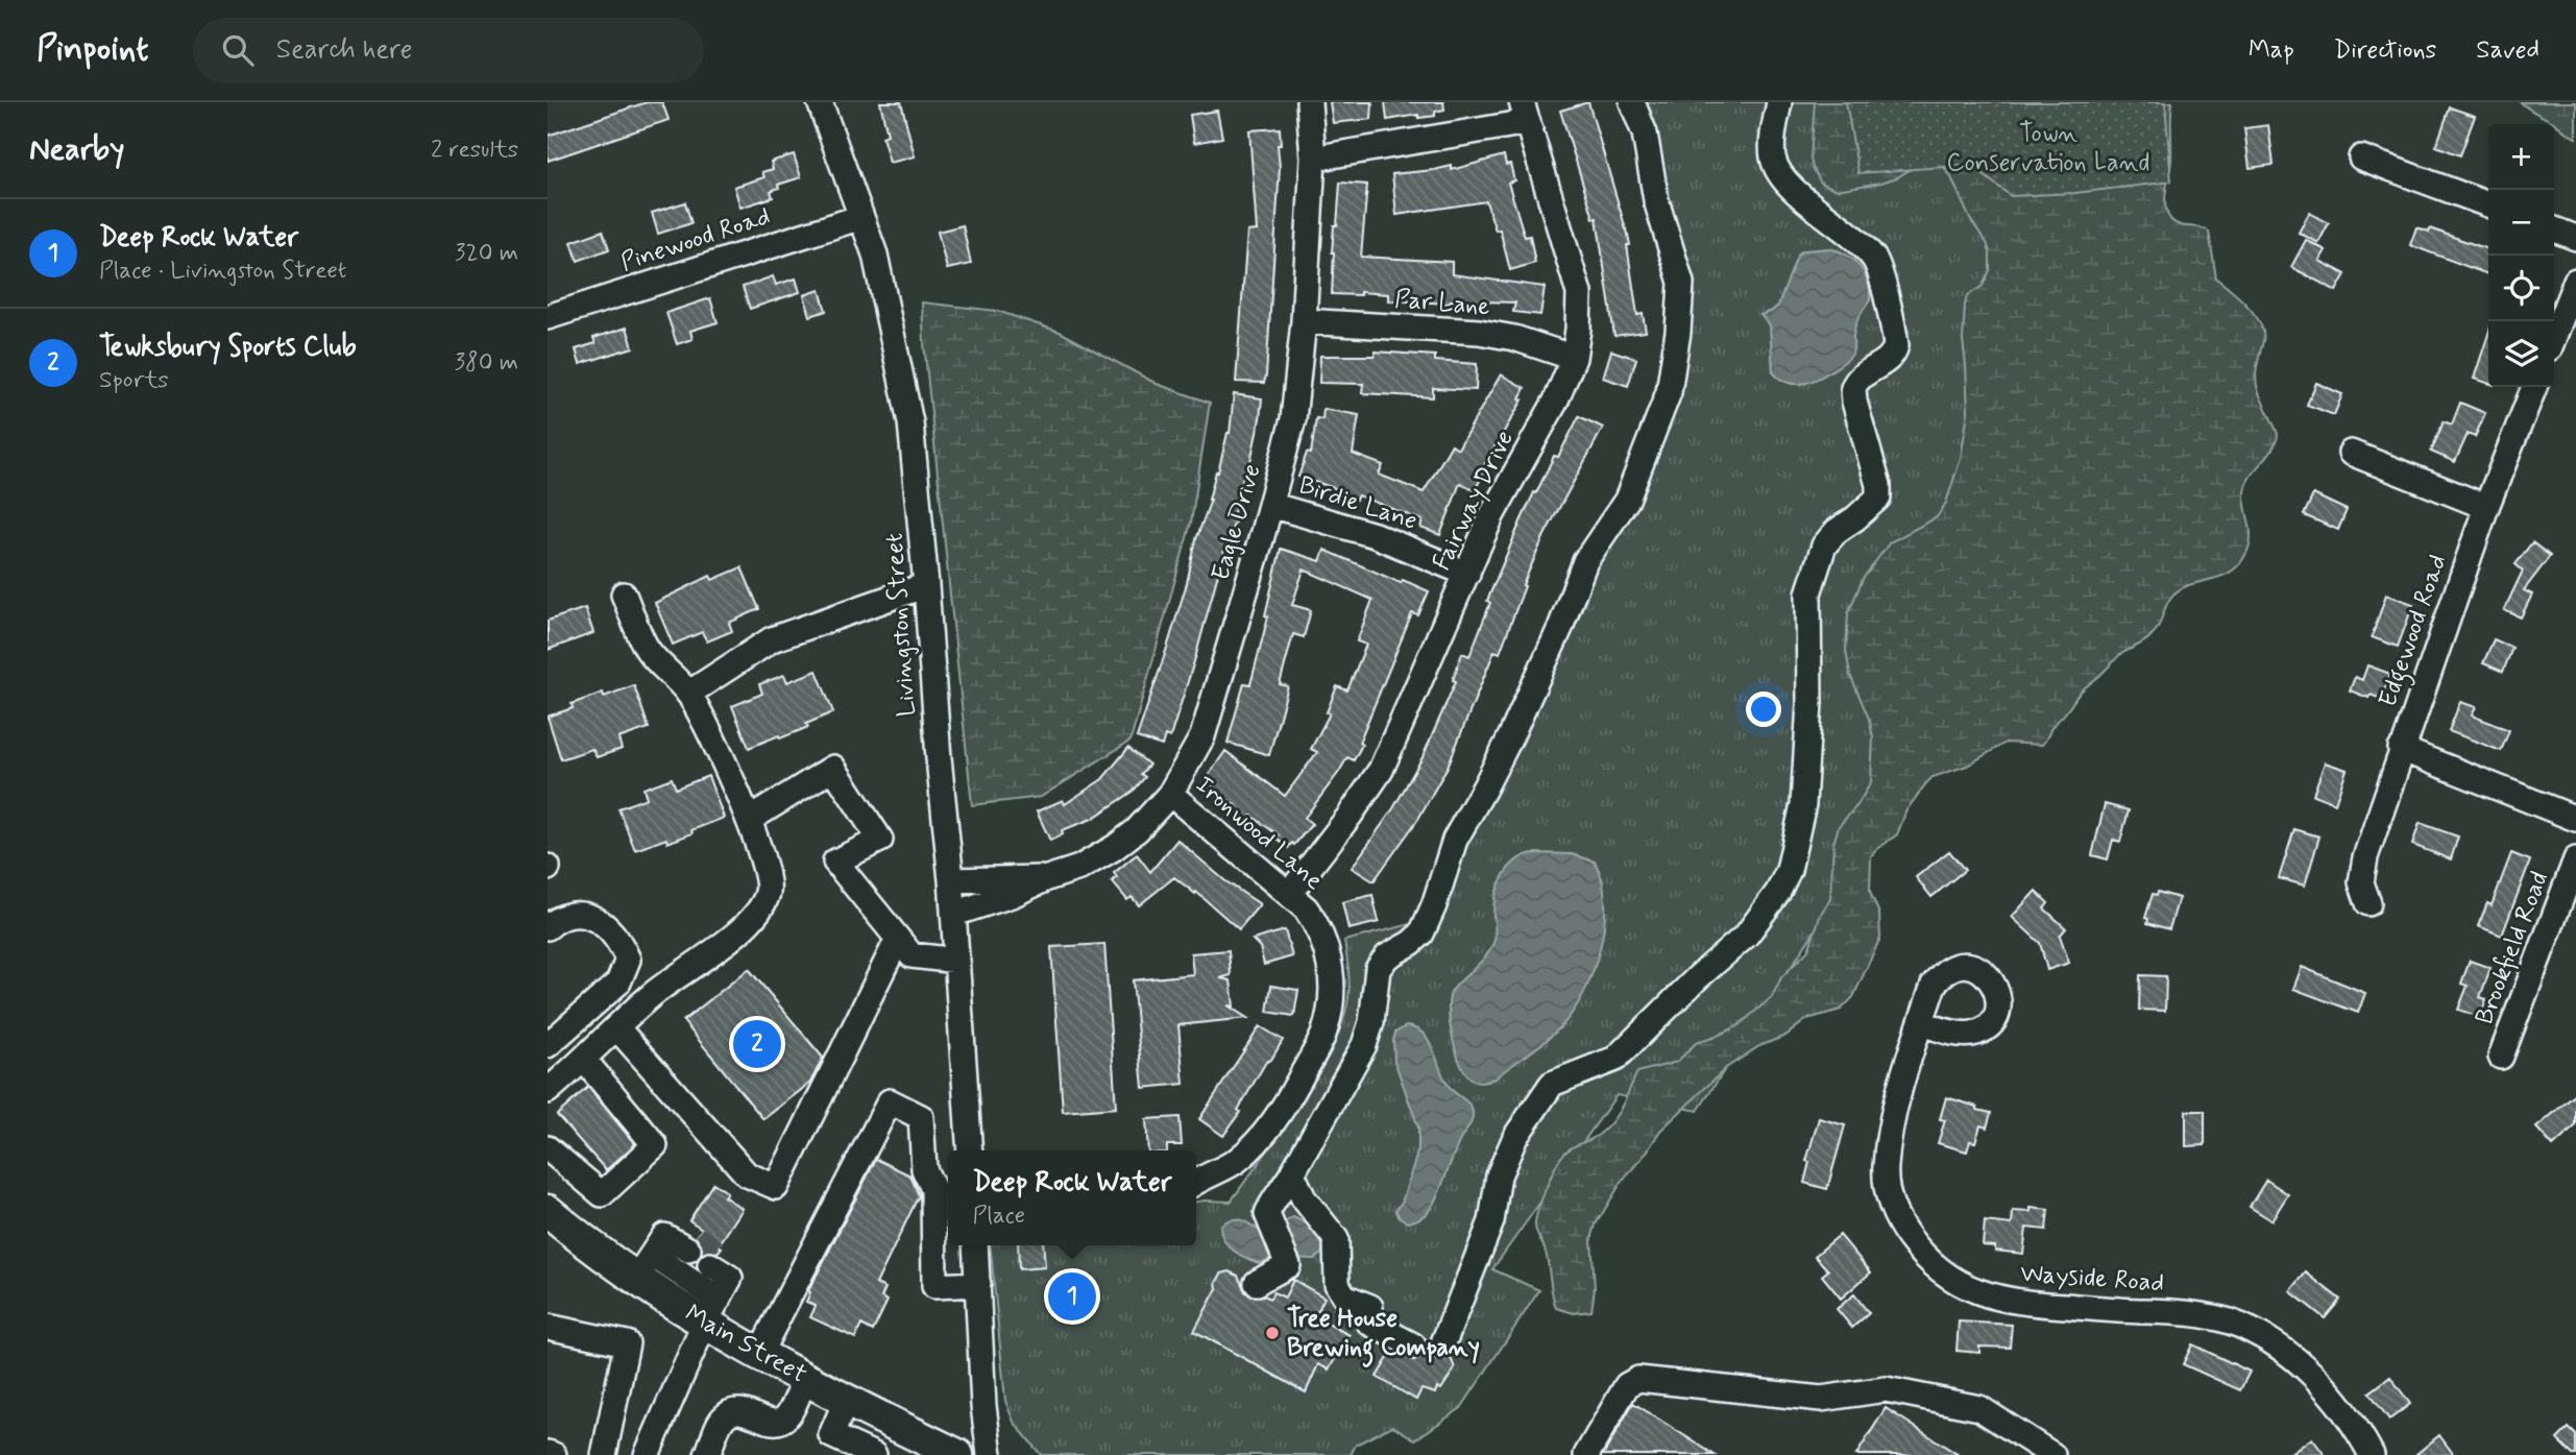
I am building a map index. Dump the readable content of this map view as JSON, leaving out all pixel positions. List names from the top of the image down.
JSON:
{
  "streets": {
    "main road": ["Main Street"],
    "street": [
      "Pinewood Road",
      "Par Lane",
      "Fairway Drive",
      "Birdie Lane",
      "Eagle Drive",
      "Livingston Street",
      "Edgewood Road",
      "Ironwood Lane",
      "Brookfield Road",
      "Wayside Road"
    ]
  },
  "crossings": [
    ["Pinewood Road", "Livingston Street"],
    ["Par Lane", "Fairway Drive"],
    ["Par Lane", "Eagle Drive"],
    ["Fairway Drive", "Birdie Lane"],
    ["Fairway Drive", "Ironwood Lane"],
    ["Birdie Lane", "Eagle Drive"],
    ["Eagle Drive", "Livingston Street"],
    ["Eagle Drive", "Ironwood Lane"]
  ],
  "parks": ["Town Conservation Land"],
  "places": ["Tree House Brewing Company"],
  "page": {
    "header": "Pinpoint",
    "search": "Search here",
    "nav": ["Map", "Directions", "Saved"],
    "heading": ["Nearby", "2 results"],
    "map_buttons": ["+", "−"],
    "list": [
      {
        "mark": "1",
        "name": "Deep Rock Water",
        "note": "Place · Livingston Street",
        "value": "320 m"
      },
      {
        "mark": "2",
        "name": "Tewksbury Sports Club",
        "note": "Sports",
        "value": "380 m"
      }
    ],
    "pins": ["2", "1"],
    "popup": ["Deep Rock Water", "Place"]
  }
}
